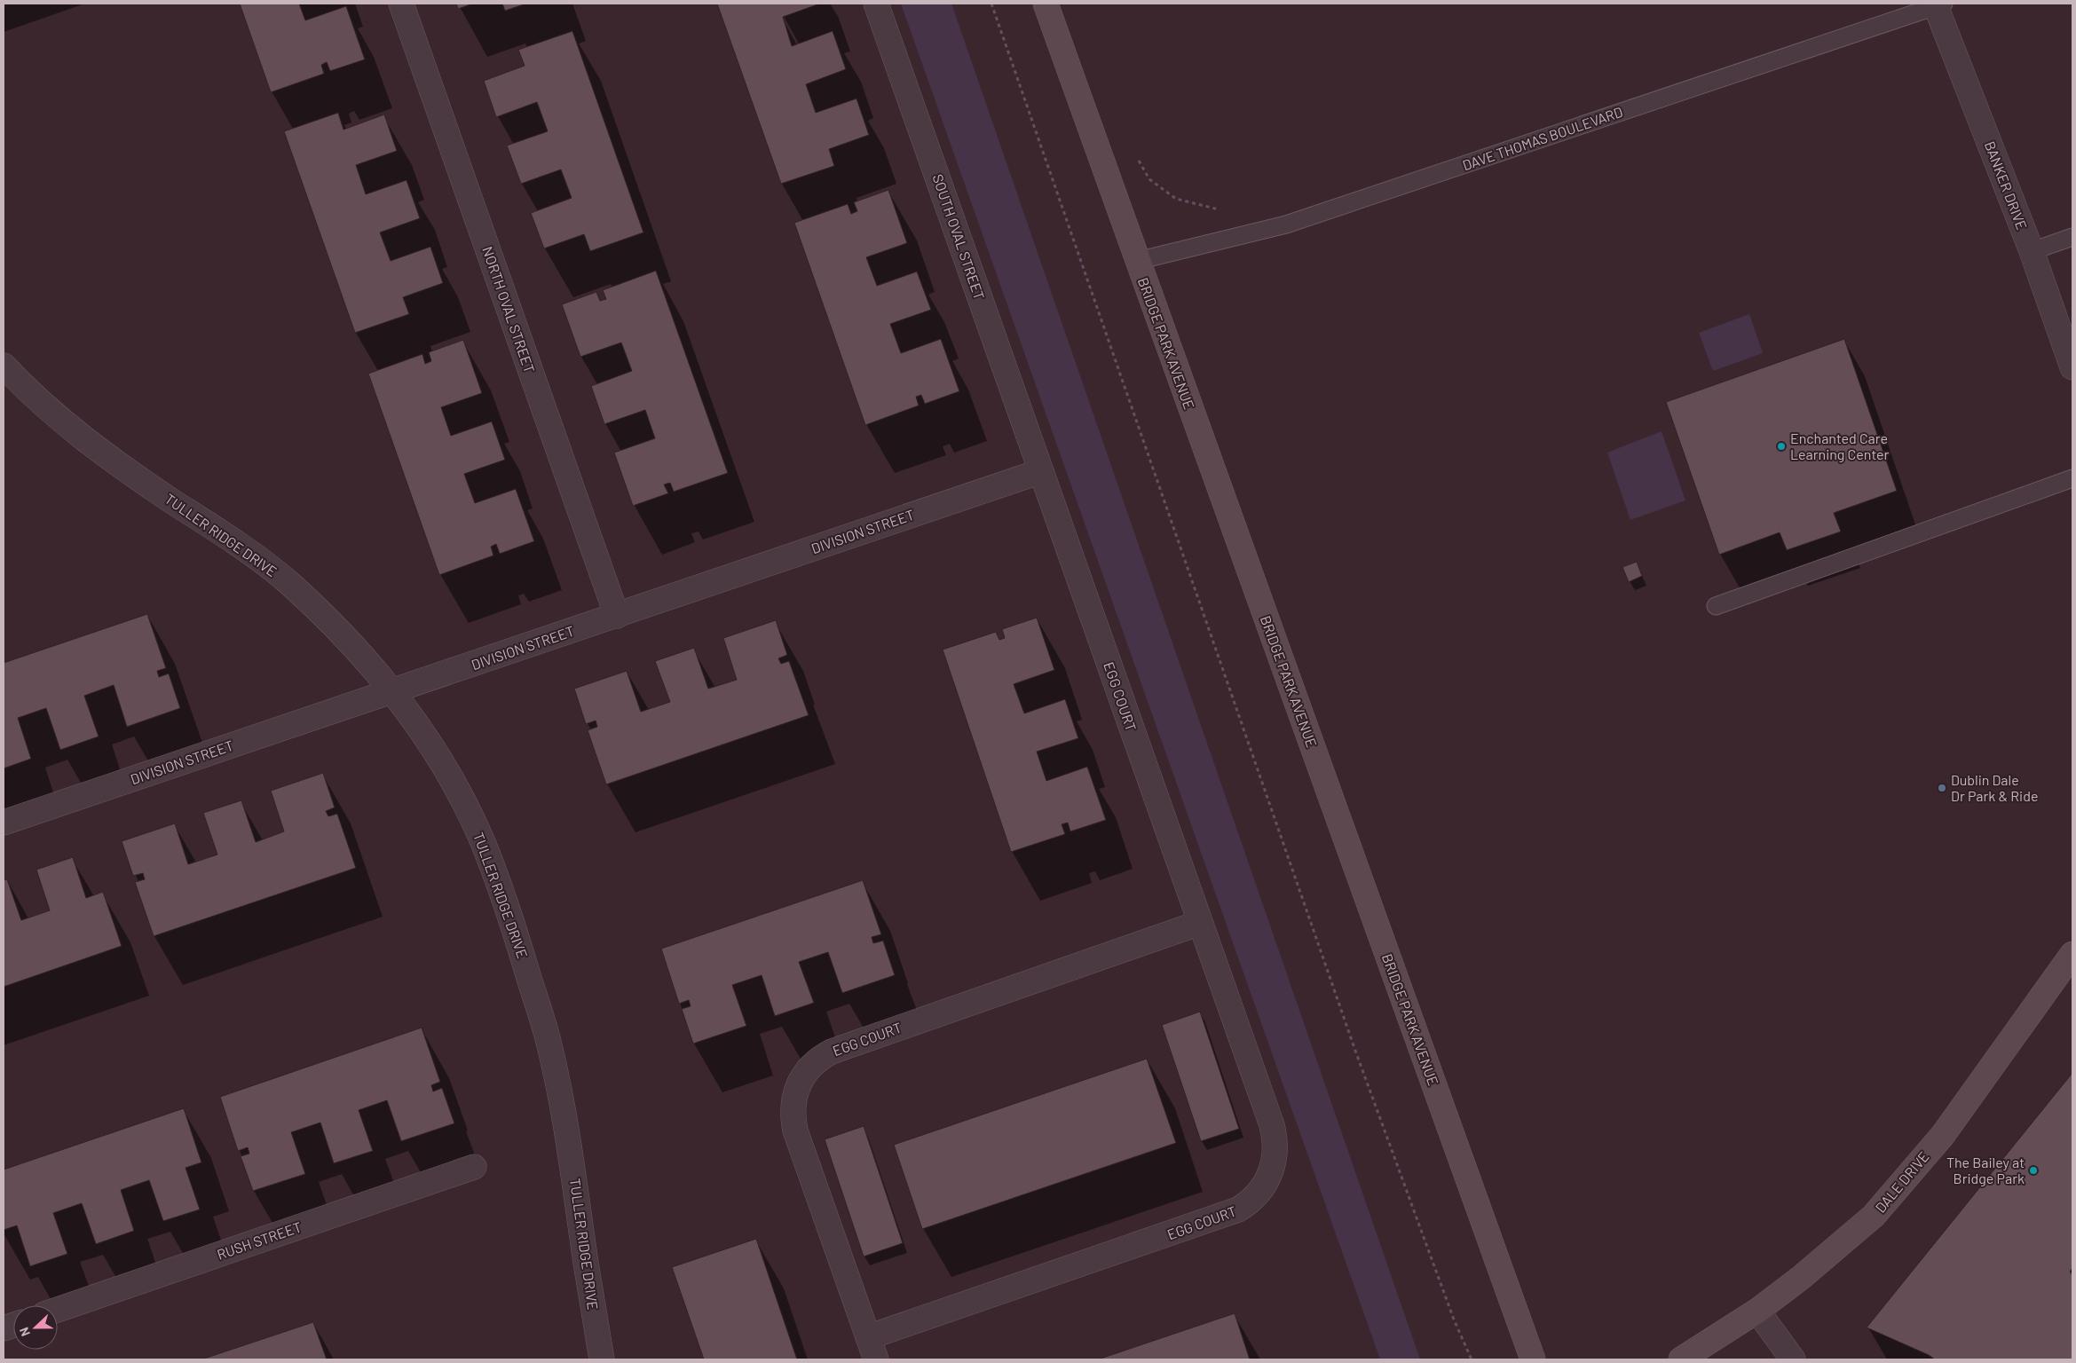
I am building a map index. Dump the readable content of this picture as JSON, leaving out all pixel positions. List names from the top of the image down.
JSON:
{
  "streets": {
    "street": [
      "BANKER DRIVE",
      "SOUTH OVAL STREET",
      "NORTH OVAL STREET",
      "BRIDGE PARK AVENUE",
      "DIVISION STREET",
      "TULLER RIDGE DRIVE",
      "EGG COURT",
      "DALE DRIVE",
      "RUSH STREET"
    ],
    "lane": ["DAVE THOMAS BOULEVARD"]
  },
  "crossings": [
    ["DAVE THOMAS BOULEVARD", "BANKER DRIVE"],
    ["DAVE THOMAS BOULEVARD", "BRIDGE PARK AVENUE"],
    ["SOUTH OVAL STREET", "DIVISION STREET"],
    ["SOUTH OVAL STREET", "EGG COURT"],
    ["NORTH OVAL STREET", "DIVISION STREET"],
    ["DIVISION STREET", "TULLER RIDGE DRIVE"],
    ["DIVISION STREET", "EGG COURT"]
  ],
  "places": ["Enchanted Care Learning Center", "Dublin Dale Dr Park & Ride", "The Bailey at Bridge Park"],
  "north": "left"
}
